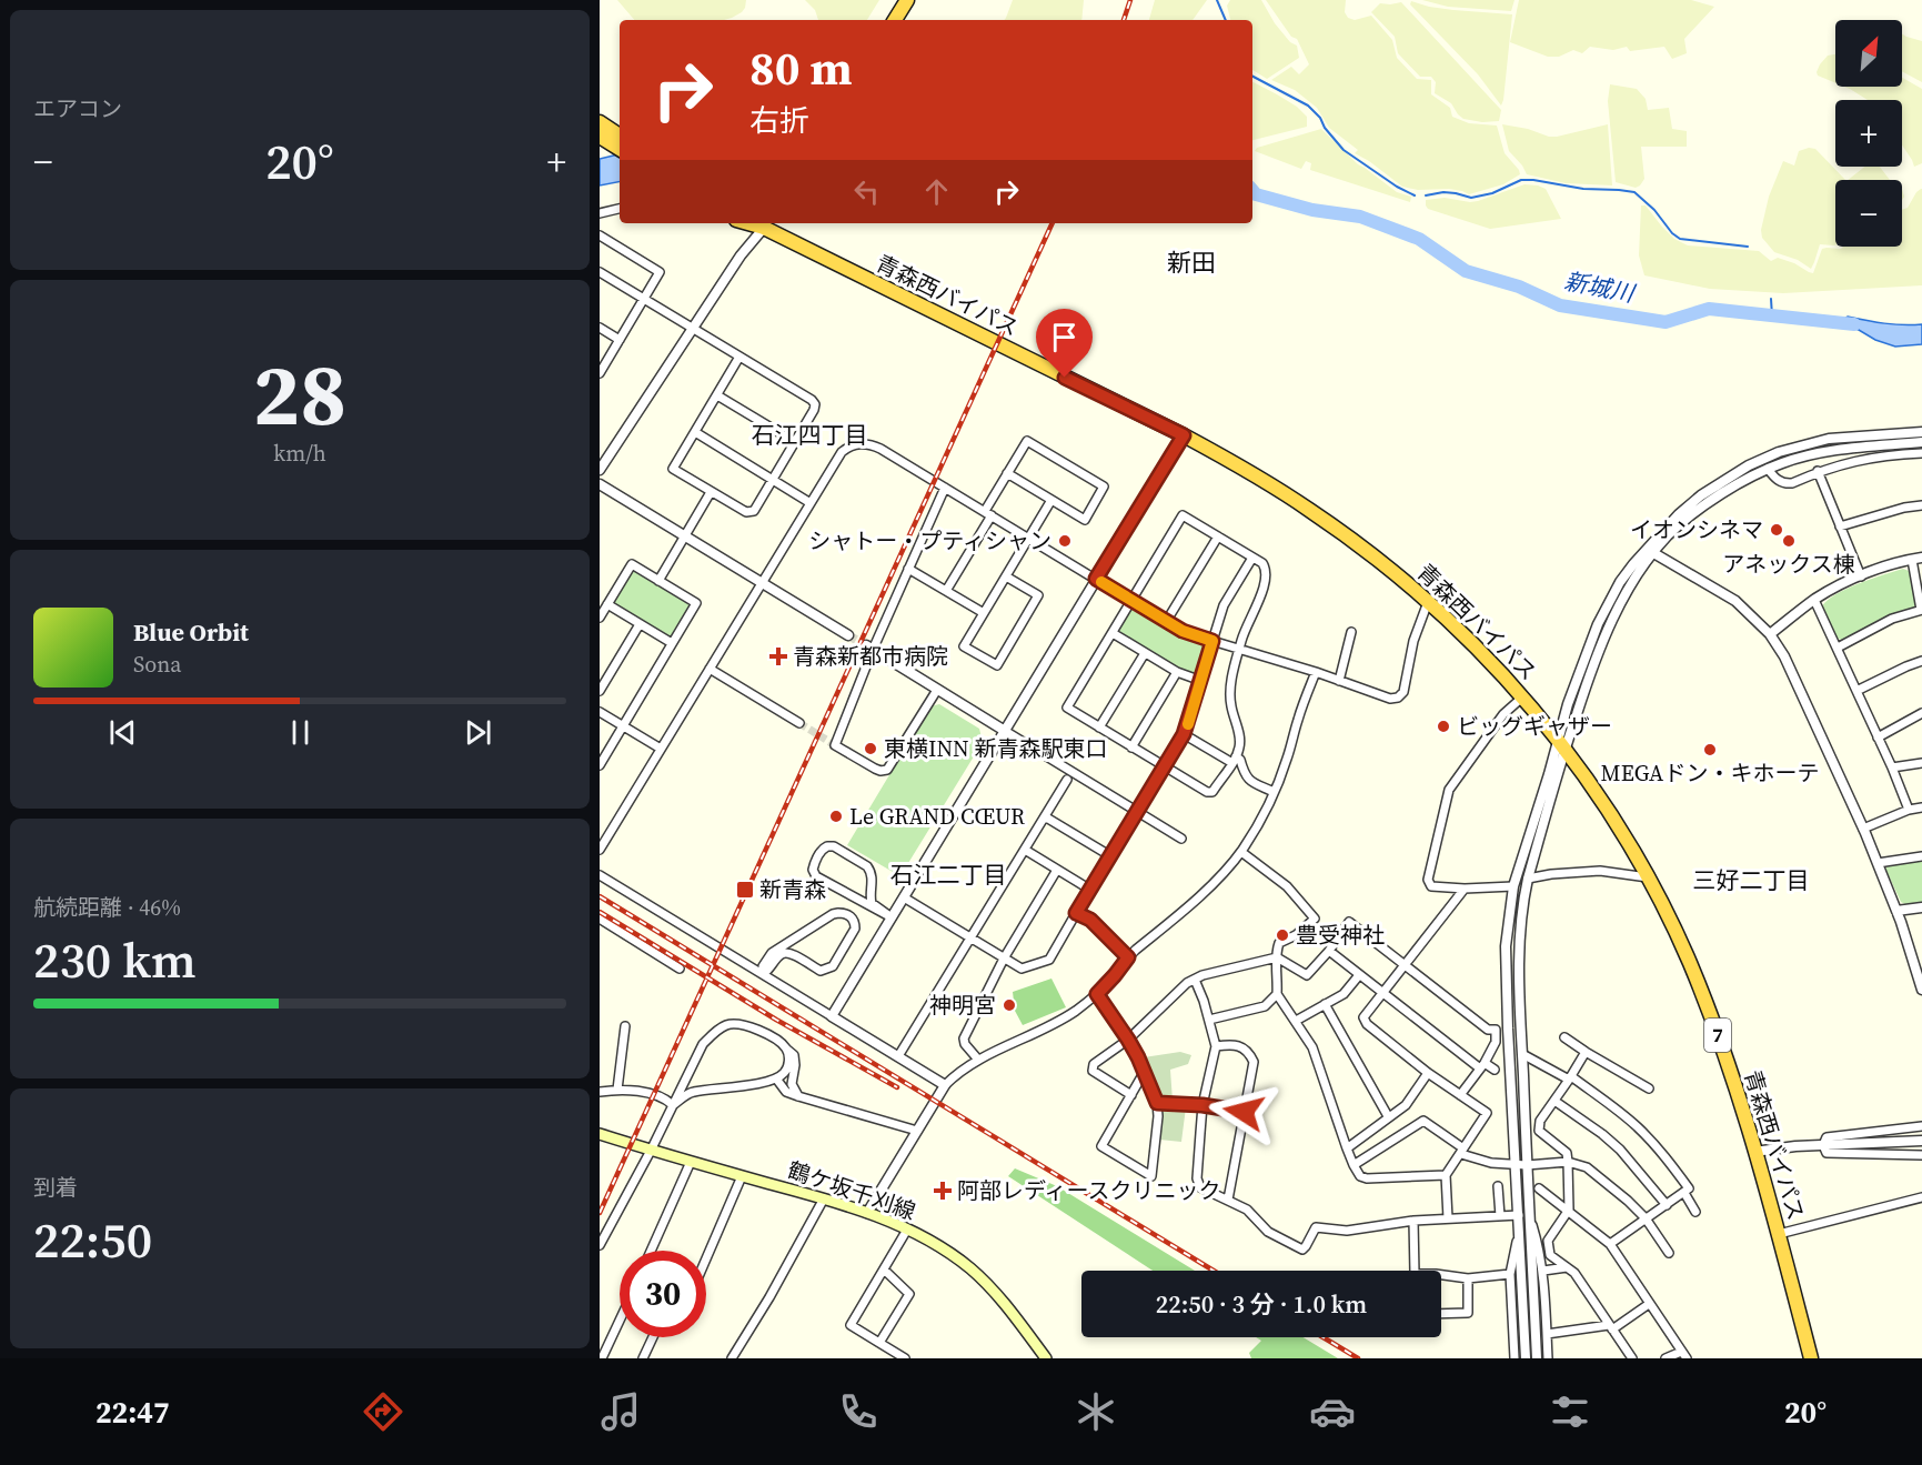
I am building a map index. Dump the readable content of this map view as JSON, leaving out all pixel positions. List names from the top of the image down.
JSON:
{
  "streets": {
    "highway": ["青森西バイパス", "7"],
    "main road": ["鶴ケ坂千刈線"]
  },
  "districts": [
    "新田",
    "石江四丁目",
    "石江二丁目",
    "三好二丁目"
  ],
  "water": ["新城川"],
  "places": {
    "other": [
      "イオンシネマ",
      "シャトー・プティシャン",
      "アネックス棟",
      "ビッグギャザー",
      "東横INN 新青森駅東口",
      "MEGAドン・キホーテ",
      "Le GRAND CŒUR",
      "豊受神社",
      "神明宮"
    ],
    "health": ["青森新都市病院", "阿部レディースクリニック"],
    "transit": ["新青森"]
  },
  "north": "top right",
  "page": {
    "tile": [
      "エアコン",
      ["28", "km/h"],
      ["航続距離 · 46%", "230 km"],
      ["到着", "22:50"]
    ],
    "map_buttons": ["+", "−"],
    "turn": ["80 m", "右折"],
    "heat": ["−", "20°", "+"],
    "song": ["Blue Orbit", "Sona"],
    "limit": "30",
    "trip": "22:50 · 3 分 · 1.0 km",
    "tabs": ["22:47", "20°"]
  }
}
